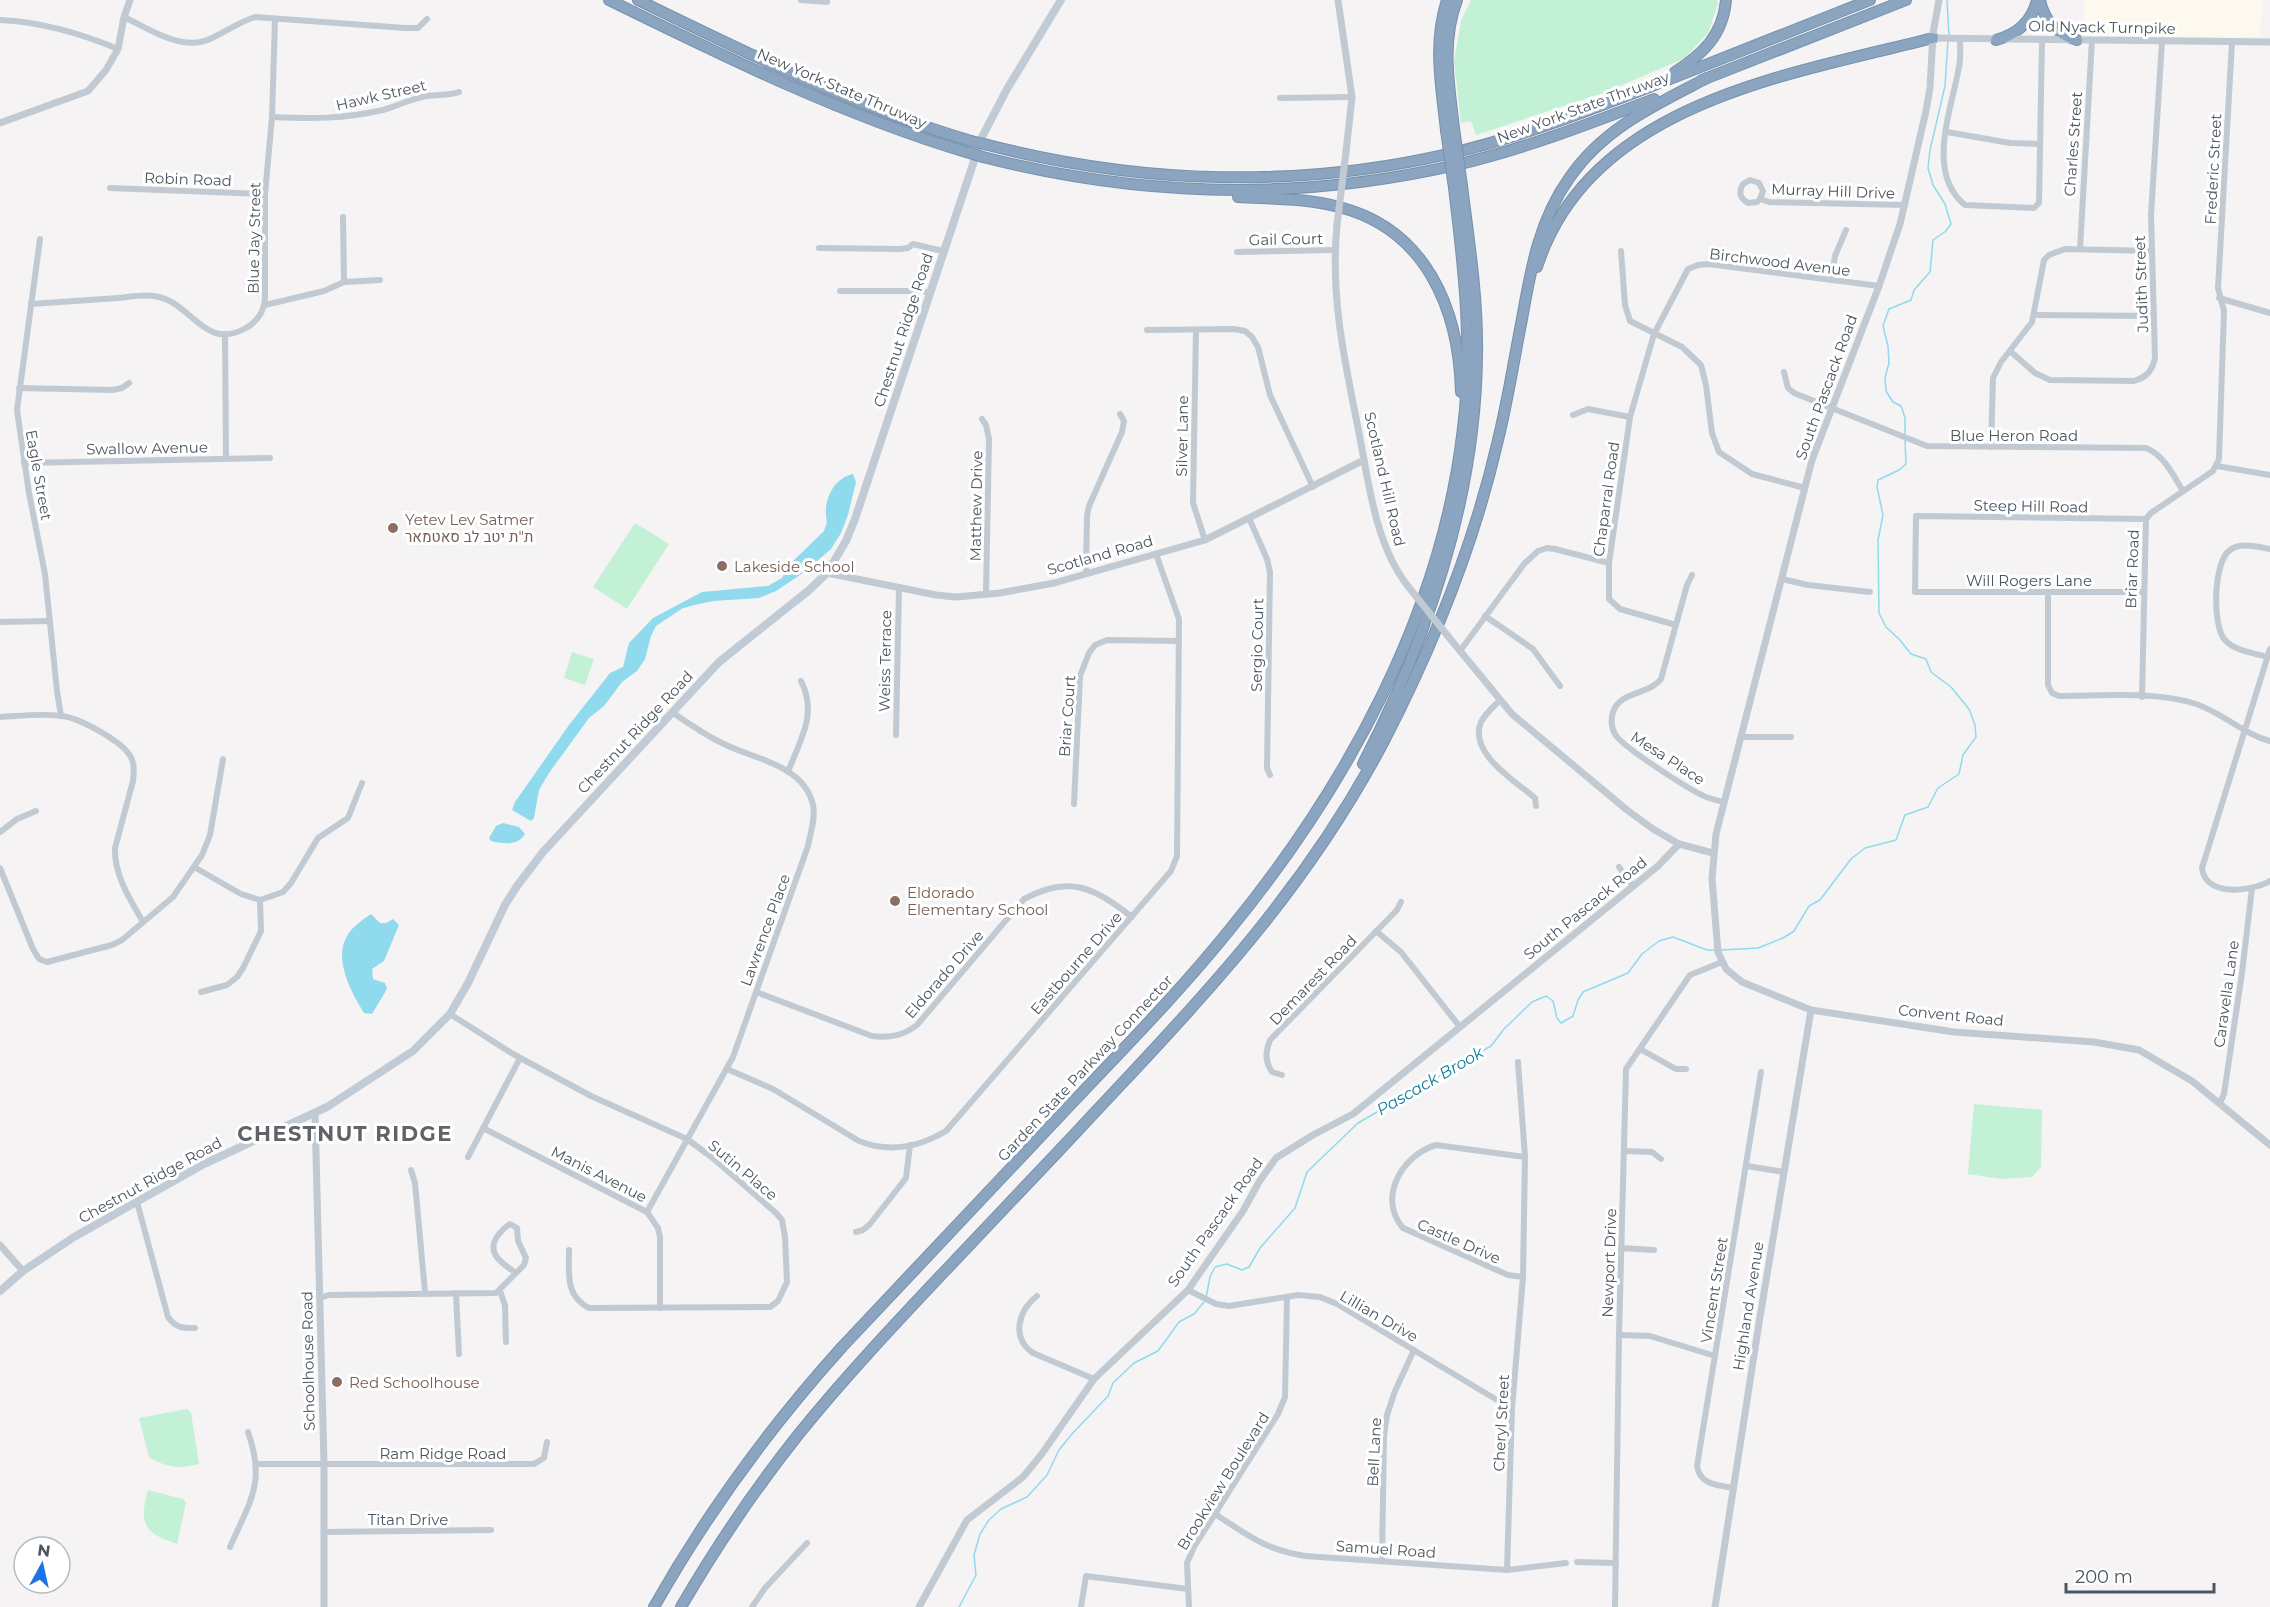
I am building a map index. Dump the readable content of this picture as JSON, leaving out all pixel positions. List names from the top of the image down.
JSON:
{
  "streets": {
    "highway": ["New York State Thruway", "Garden State Parkway Connector"],
    "main road": ["Chestnut Ridge Road"],
    "street": [
      "Old Nyack Turnpike",
      "Hawk Street",
      "Charles Street",
      "Frederic Street",
      "Robin Road",
      "Murray Hill Drive",
      "Blue Jay Street",
      "Gail Court",
      "Birchwood Avenue",
      "Judith Street",
      "South Pascack Road",
      "Blue Heron Road",
      "Silver Lane",
      "Swallow Avenue",
      "Eagle Street",
      "Scotland Hill Road",
      "Chaparral Road",
      "Matthew Drive",
      "Steep Hill Road",
      "Scotland Road",
      "Briar Road",
      "Will Rogers Lane",
      "Sergio Court",
      "Weiss Terrace",
      "Briar Court",
      "Mesa Place",
      "Lawrence Place",
      "Eastbourne Drive",
      "Eldorado Drive",
      "Demarest Road",
      "Caravella Lane",
      "Convent Road",
      "Sutin Place",
      "Manis Avenue",
      "Castle Drive",
      "Newport Drive",
      "Vincent Street",
      "Highland Avenue",
      "Lillian Drive",
      "Schoolhouse Road",
      "Cheryl Street",
      "Bell Lane",
      "Ram Ridge Road",
      "Brookview Boulevard",
      "Titan Drive",
      "Samuel Road"
    ]
  },
  "crossings": [
    ["Old Nyack Turnpike", "Charles Street"],
    ["Old Nyack Turnpike", "Frederic Street"],
    ["Old Nyack Turnpike", "Judith Street"],
    ["Old Nyack Turnpike", "South Pascack Road"],
    ["Hawk Street", "Blue Jay Street"],
    ["Robin Road", "Blue Jay Street"],
    ["Murray Hill Drive", "South Pascack Road"],
    ["Gail Court", "Scotland Hill Road"],
    ["Birchwood Avenue", "South Pascack Road"],
    ["Birchwood Avenue", "Chaparral Road"],
    ["Chestnut Ridge Road", "Scotland Road"],
    ["Chestnut Ridge Road", "Lawrence Place"],
    ["Chestnut Ridge Road", "Sutin Place"],
    ["Chestnut Ridge Road", "Schoolhouse Road"],
    ["South Pascack Road", "Blue Heron Road"],
    ["South Pascack Road", "Scotland Hill Road"],
    ["South Pascack Road", "Mesa Place"],
    ["South Pascack Road", "Lillian Drive"],
    ["Blue Heron Road", "Briar Road"],
    ["Silver Lane", "Scotland Road"],
    ["Swallow Avenue", "Eagle Street"],
    ["Scotland Hill Road", "Scotland Road"],
    ["Chaparral Road", "Mesa Place"],
    ["Matthew Drive", "Scotland Road"],
    ["Steep Hill Road", "Briar Road"],
    ["Steep Hill Road", "Will Rogers Lane"],
    ["Scotland Road", "Sergio Court"],
    ["Scotland Road", "Weiss Terrace"],
    ["Scotland Road", "Eastbourne Drive"],
    ["Briar Road", "Will Rogers Lane"],
    ["Briar Court", "Eastbourne Drive"],
    ["Lawrence Place", "Eastbourne Drive"],
    ["Lawrence Place", "Eldorado Drive"],
    ["Lawrence Place", "Sutin Place"],
    ["Lawrence Place", "Manis Avenue"],
    ["Eastbourne Drive", "Eldorado Drive"],
    ["Caravella Lane", "Convent Road"],
    ["Convent Road", "Newport Drive"],
    ["Convent Road", "Highland Avenue"],
    ["Sutin Place", "Manis Avenue"],
    ["Castle Drive", "Cheryl Street"],
    ["Vincent Street", "Highland Avenue"],
    ["Lillian Drive", "Cheryl Street"],
    ["Lillian Drive", "Bell Lane"],
    ["Lillian Drive", "Brookview Boulevard"],
    ["Schoolhouse Road", "Ram Ridge Road"],
    ["Schoolhouse Road", "Titan Drive"],
    ["Cheryl Street", "Samuel Road"],
    ["Bell Lane", "Samuel Road"],
    ["Brookview Boulevard", "Samuel Road"]
  ],
  "districts": ["CHESTNUT RIDGE"],
  "water": ["Pascack Brook"],
  "places": [
    "Yetev Lev Satmer ת\"ת יטב לב סאטמאר",
    "Lakeside School",
    "Eldorado Elementary School",
    "Red Schoolhouse"
  ],
  "scale_bar": "200 m",
  "north": "top"
}
